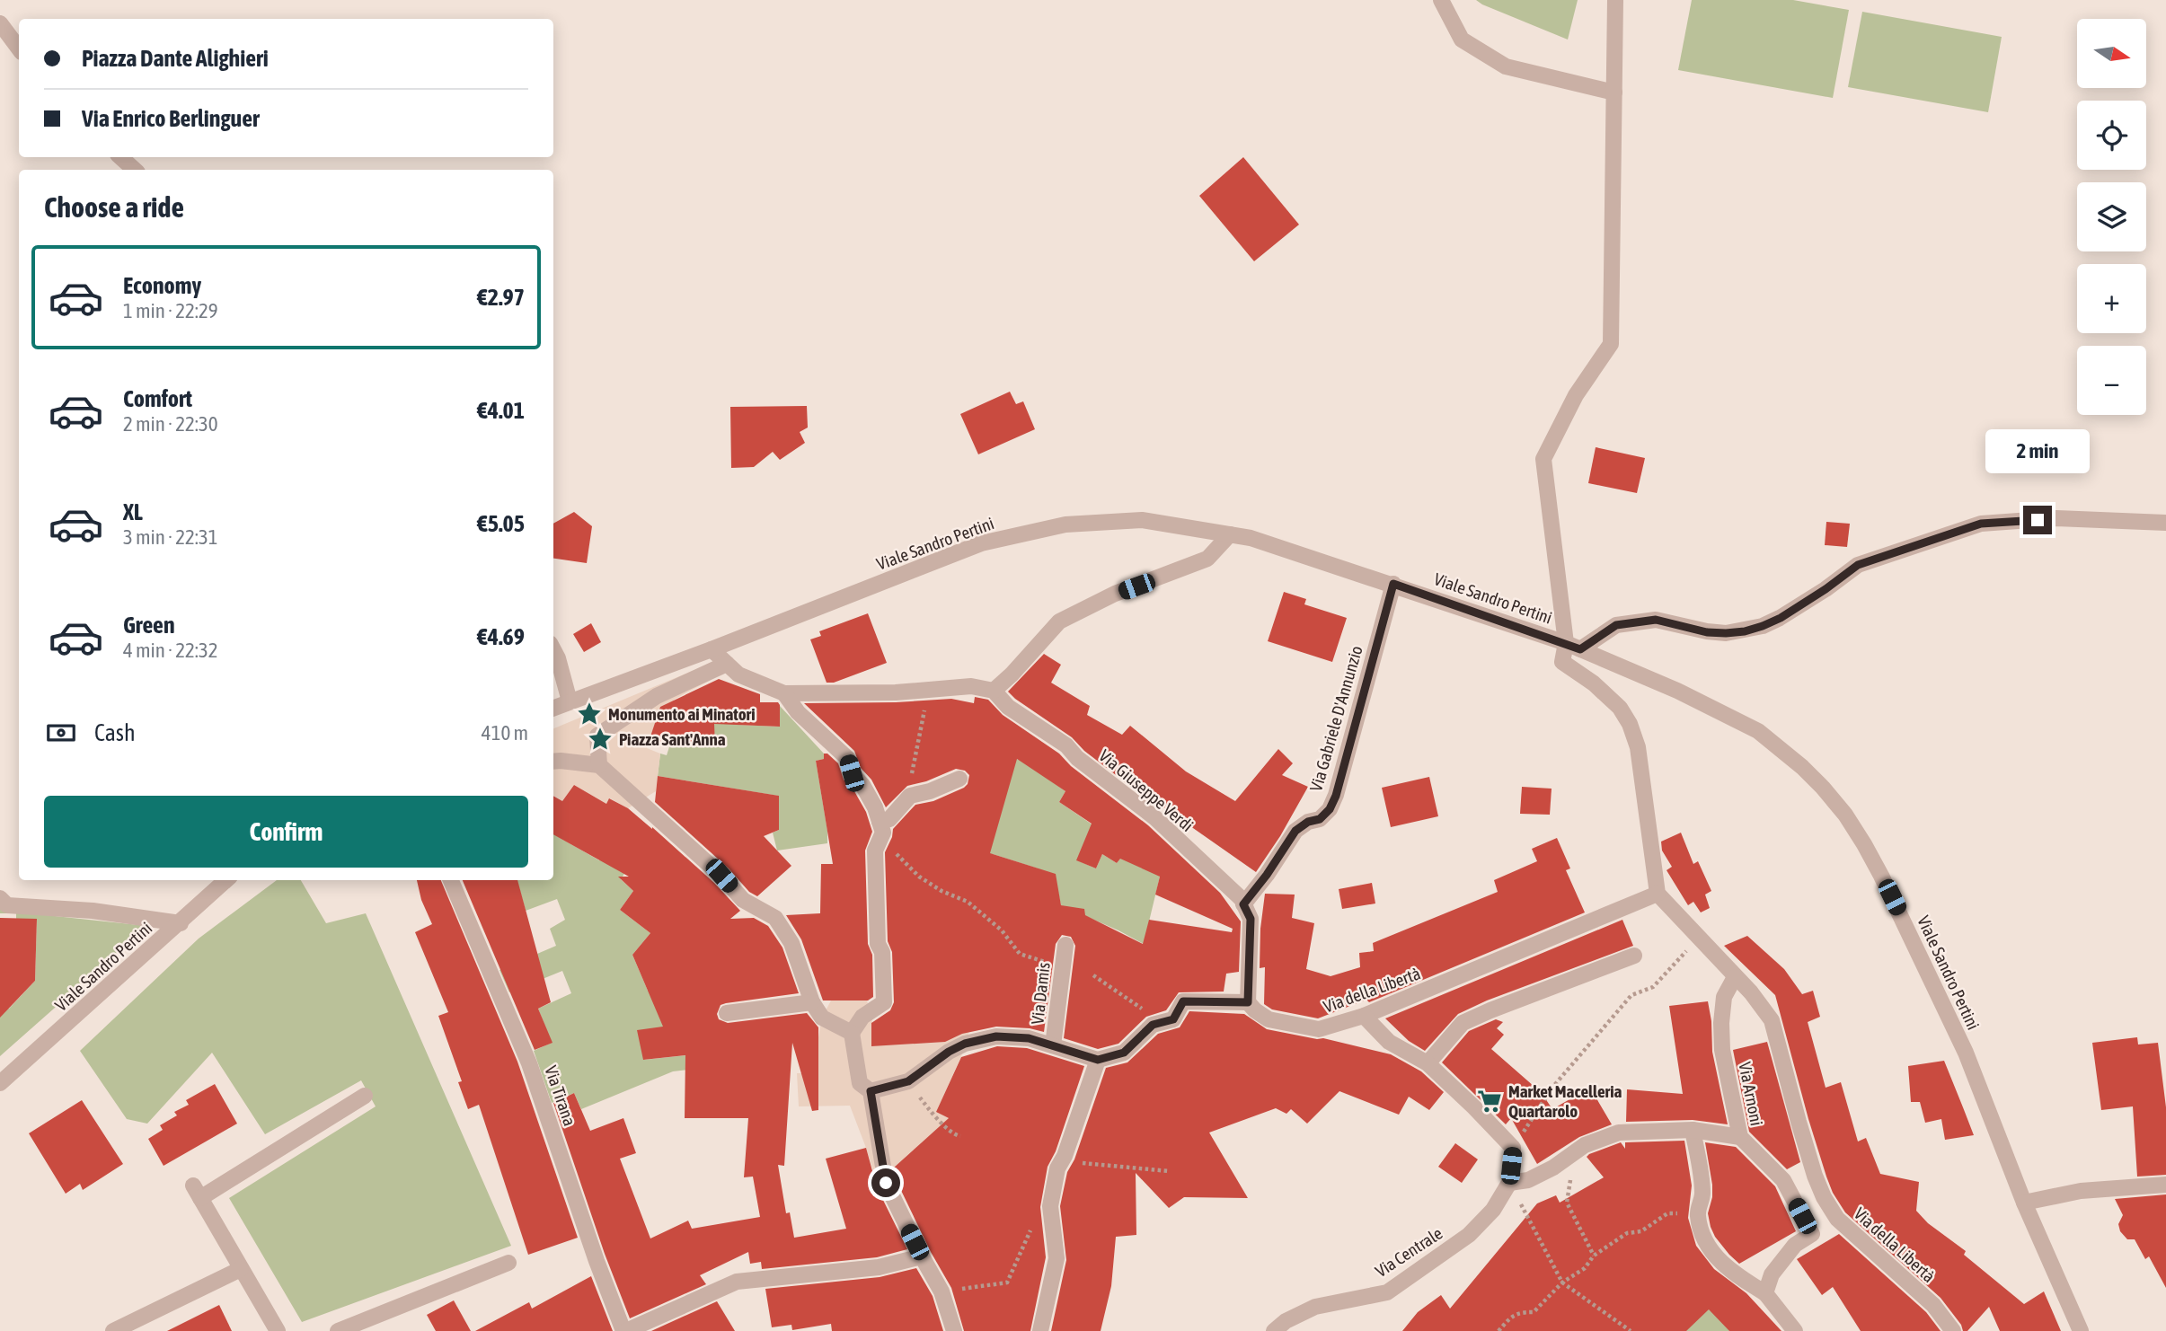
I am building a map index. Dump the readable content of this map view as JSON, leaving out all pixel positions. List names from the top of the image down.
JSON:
{
  "streets": {
    "street": [
      "Viale Sandro Pertini",
      "Via Gabriele D'Annunzio",
      "Via Giuseppe Verdi",
      "Via della Libertà",
      "Via Damis",
      "Via Arnoni",
      "Via Tirana",
      "Via Centrale"
    ]
  },
  "crossings": [
    ["Viale Sandro Pertini", "Via Gabriele D'Annunzio"],
    ["Via Gabriele D'Annunzio", "Via Giuseppe Verdi"],
    ["Via Giuseppe Verdi", "Via della Libertà"],
    ["Via della Libertà", "Via Arnoni"]
  ],
  "places": {
    "place": ["Monumento ai Minatori", "Piazza Sant'Anna"],
    "supermarket": ["Market Macelleria Quartarolo"]
  },
  "north": "right",
  "page": {
    "map_buttons": ["+", "−"],
    "banner": ["Piazza Dante Alighieri", "Via Enrico Berlinguer"],
    "heading": "Choose a ride",
    "list": [
      {
        "name": "Economy",
        "note": "1 min · 22:29",
        "value": "€2.97"
      },
      {
        "name": "Comfort",
        "note": "2 min · 22:30",
        "value": "€4.01"
      },
      {
        "name": "XL",
        "note": "3 min · 22:31",
        "value": "€5.05"
      },
      {
        "name": "Green",
        "note": "4 min · 22:32",
        "value": "€4.69"
      }
    ],
    "bubble": "2 min",
    "pay": ["Cash", "410 m"],
    "buttons": "Confirm"
  }
}
